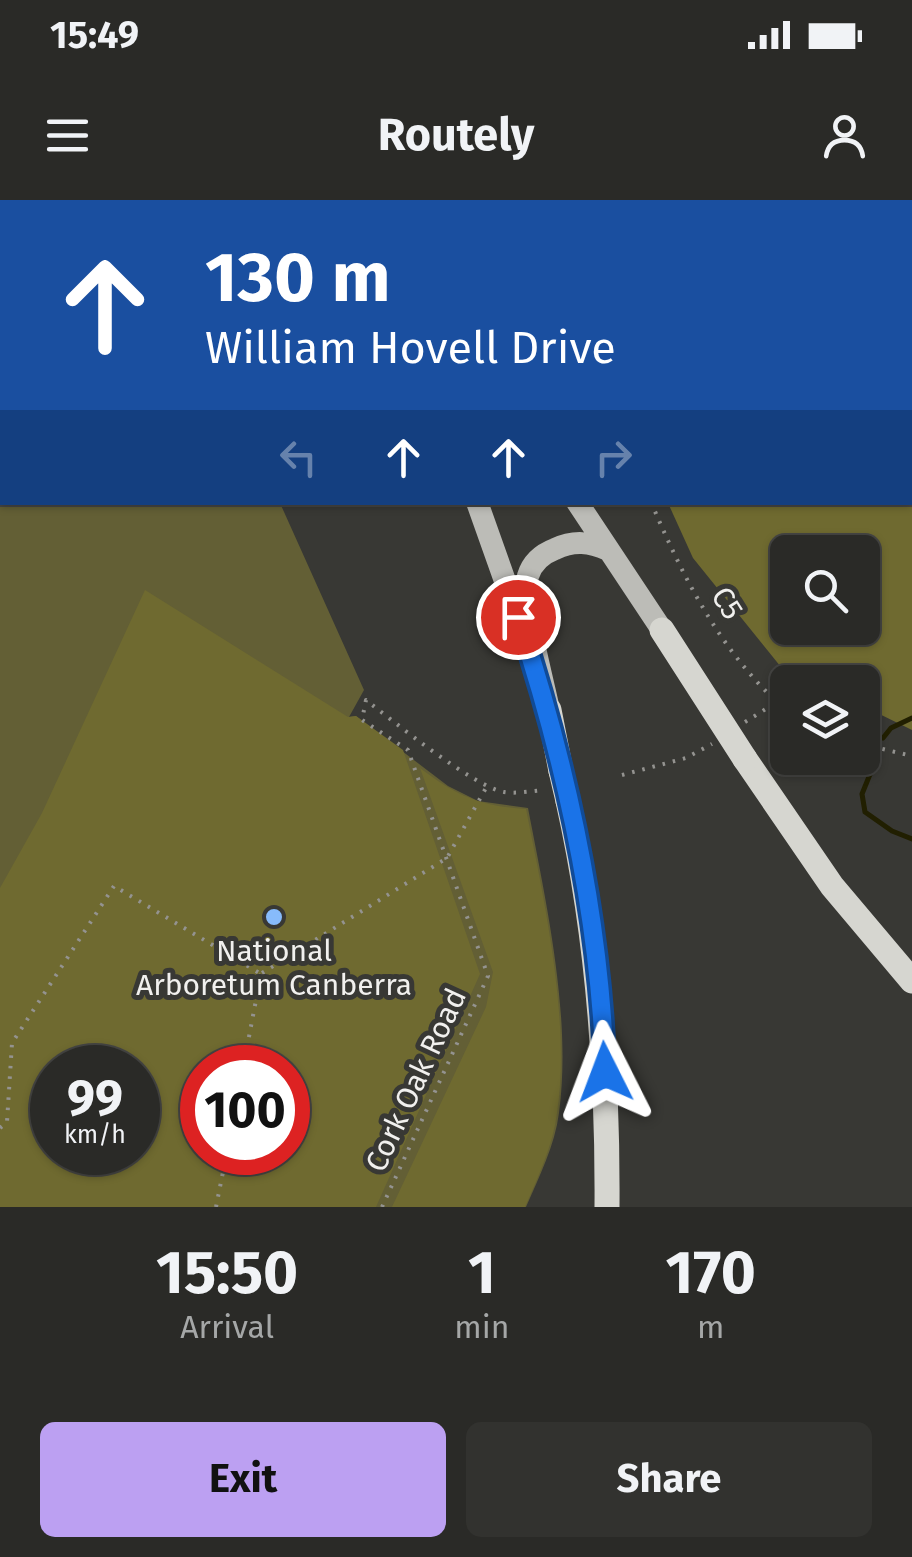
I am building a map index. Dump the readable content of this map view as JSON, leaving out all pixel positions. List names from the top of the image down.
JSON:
{
  "streets": {
    "path": ["C5", "Cork Oak Road"]
  },
  "places": ["National Arboretum Canberra"],
  "page": {
    "status": "15:49",
    "header": "Routely",
    "turn": ["130 m", "William Hovell Drive"],
    "speed": "99 km/h",
    "limit": "100",
    "eta": [
      "15:50",
      "Arrival",
      "1",
      "min",
      "170",
      "m"
    ],
    "buttons": ["Exit", "Share"]
  }
}
